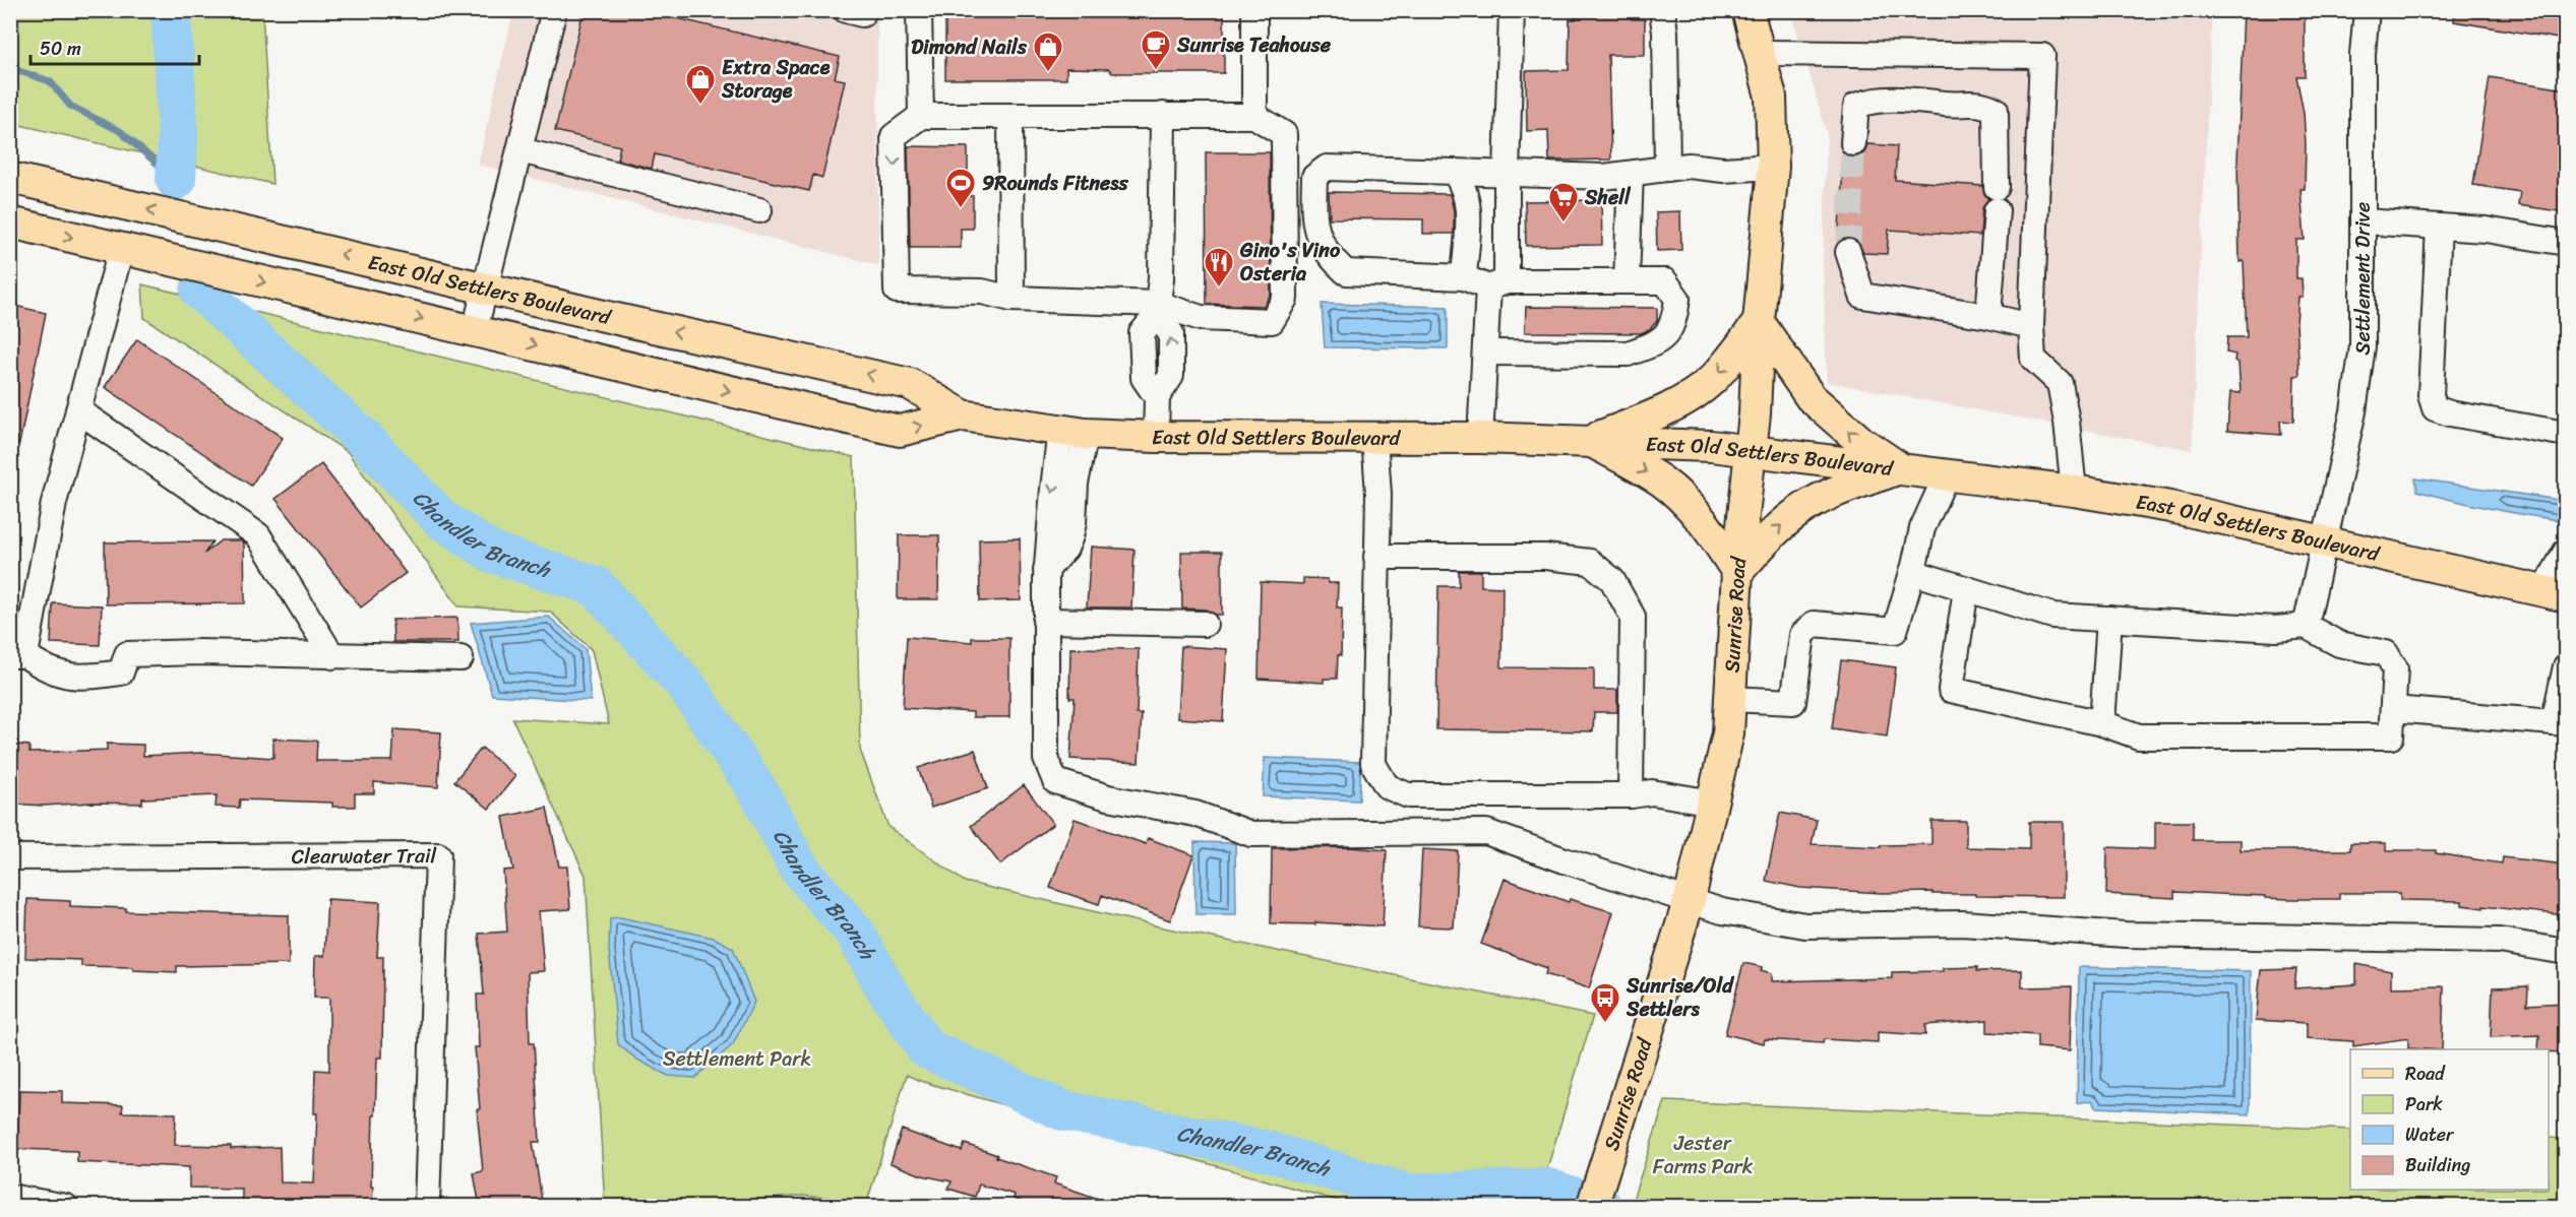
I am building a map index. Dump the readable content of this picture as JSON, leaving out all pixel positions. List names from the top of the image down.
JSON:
{
  "streets": {
    "main road": ["East Old Settlers Boulevard", "Sunrise Road"],
    "street": ["Settlement Drive", "Clearwater Trail"]
  },
  "crossings": [
    ["Settlement Drive", "East Old Settlers Boulevard"],
    ["East Old Settlers Boulevard", "Sunrise Road"]
  ],
  "water": ["Chandler Branch"],
  "parks": ["Settlement Park", "Jester Farms Park"],
  "places": {
    "cafe": ["Sunrise Teahouse"],
    "shop": ["Dimond Nails", "Extra Space Storage"],
    "sports": ["9Rounds Fitness"],
    "supermarket": ["Shell"],
    "restaurant": ["Gino's Vino Osteria"],
    "bus stop": ["Sunrise/Old Settlers"]
  },
  "legend": [
    "Road",
    "Park",
    "Water",
    "Building"
  ],
  "scale_bar": "50 m"
}
